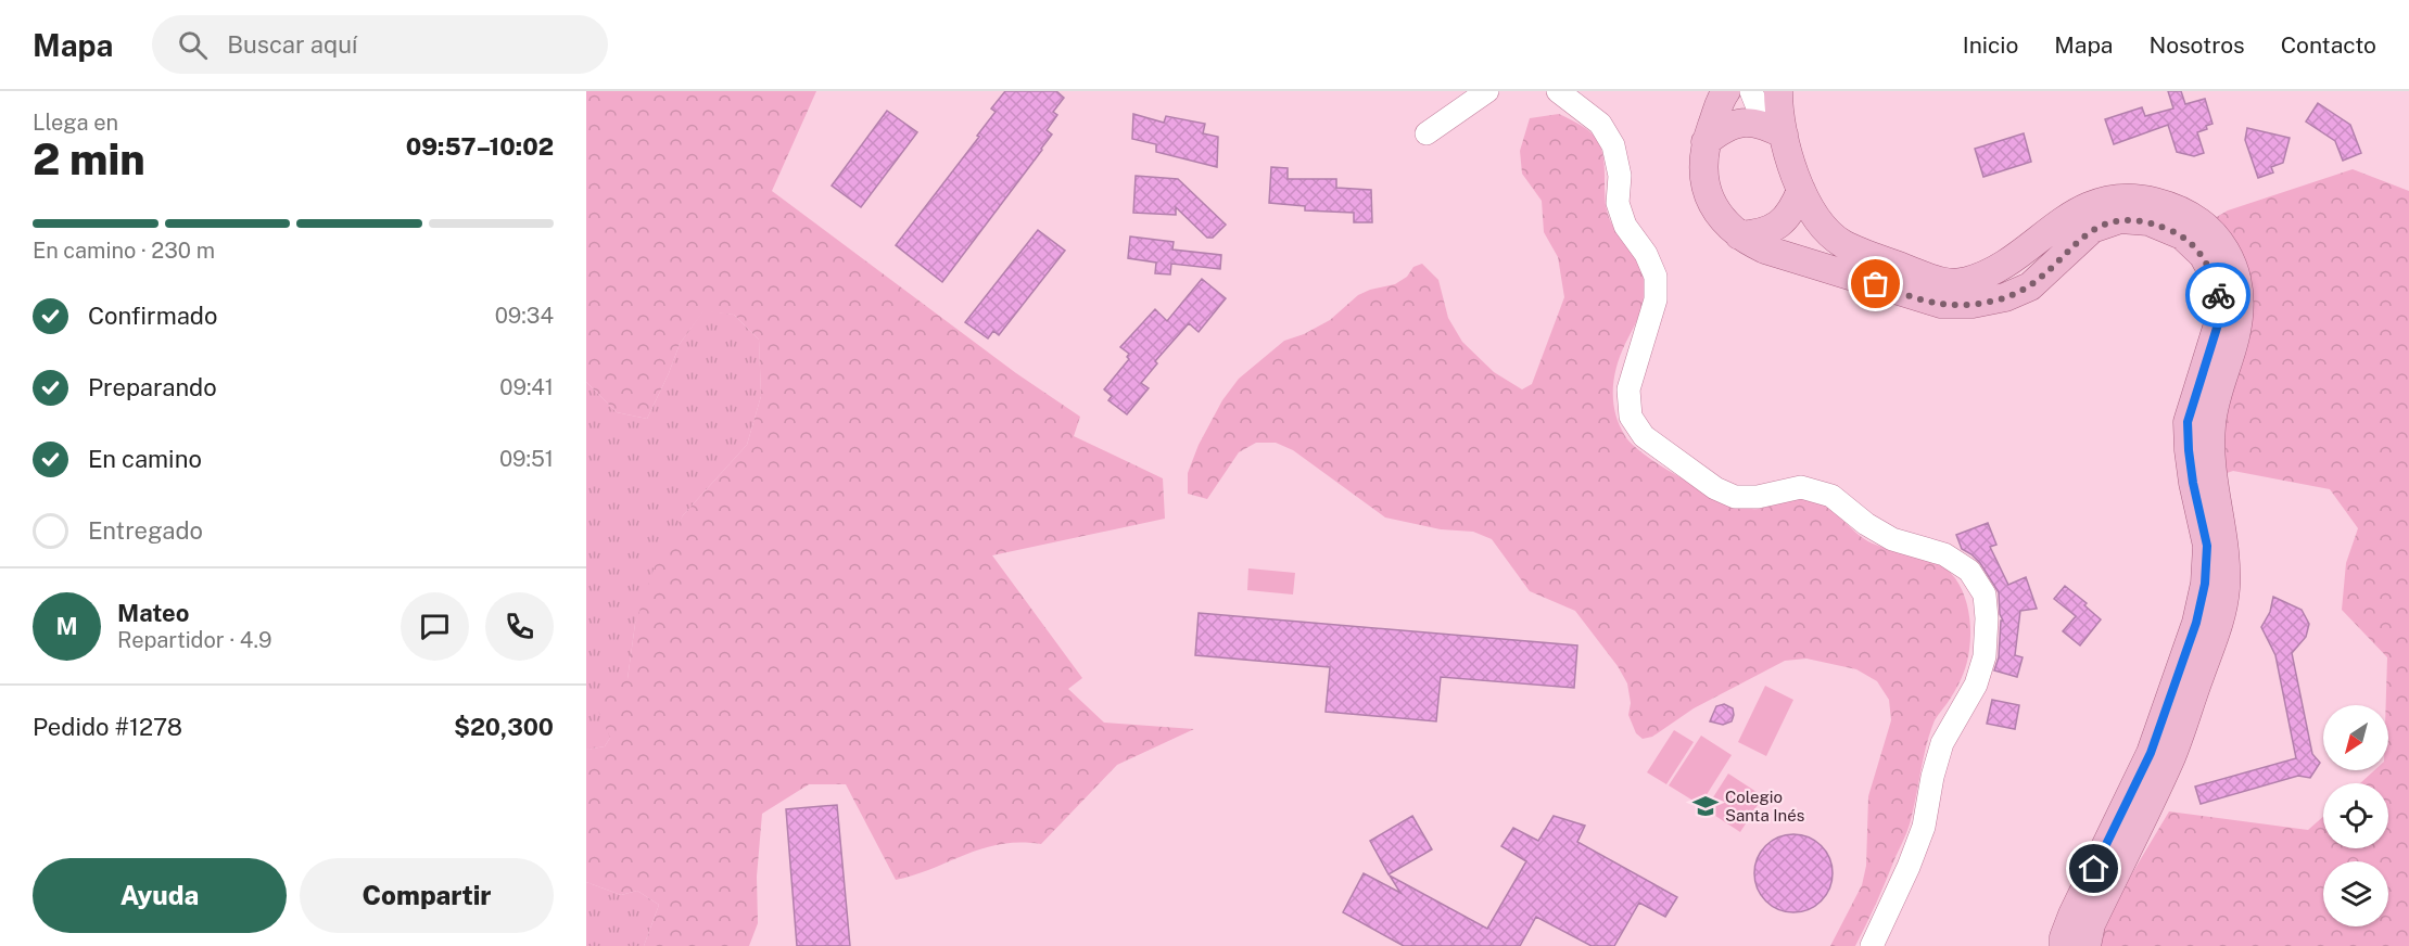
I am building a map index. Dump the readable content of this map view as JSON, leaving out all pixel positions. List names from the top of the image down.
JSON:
{
  "places": {
    "school or university": ["Colegio Santa Inés"]
  },
  "north": "bottom left",
  "page": {
    "header": "Mapa",
    "search": "Buscar aquí",
    "nav": [
      "Inicio",
      "Mapa",
      "Nosotros",
      "Contacto"
    ],
    "heading": ["2 min", "Llega en", "09:57–10:02"],
    "panel": [
      "Mateo",
      "Repartidor · 4.9",
      "Pedido #1278",
      "$20,300"
    ],
    "bar": "En camino · 230 m",
    "list": [
      ["Confirmado", "09:34"],
      ["Preparando", "09:41"],
      ["En camino", "09:51"],
      "Entregado"
    ],
    "round": "M",
    "buttons": ["Ayuda", "Compartir"]
  }
}
